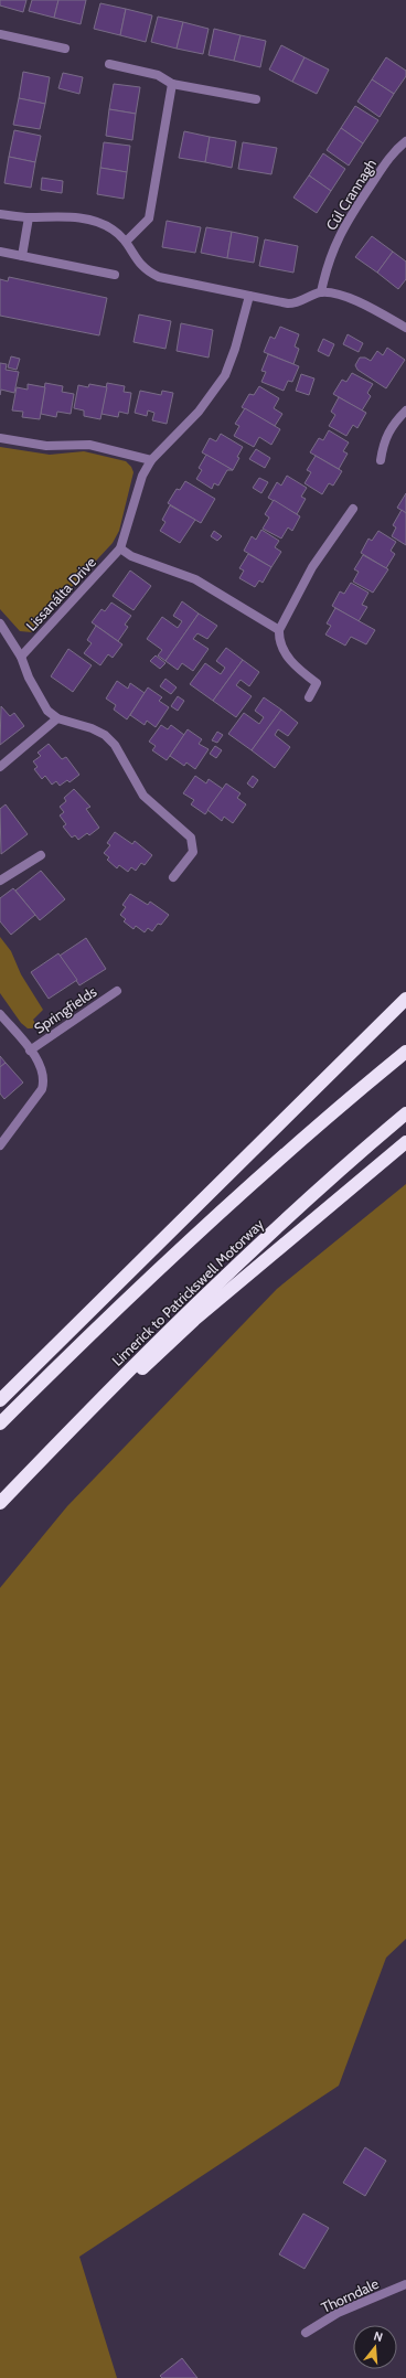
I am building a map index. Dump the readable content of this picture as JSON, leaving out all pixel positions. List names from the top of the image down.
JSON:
{
  "streets": {
    "highway": ["Limerick to Patrickswell Motorway"],
    "street": [
      "Cúl Crannagh",
      "Lissanálta Drive",
      "Springfields",
      "Thorndale"
    ]
  },
  "north": "top"
}
